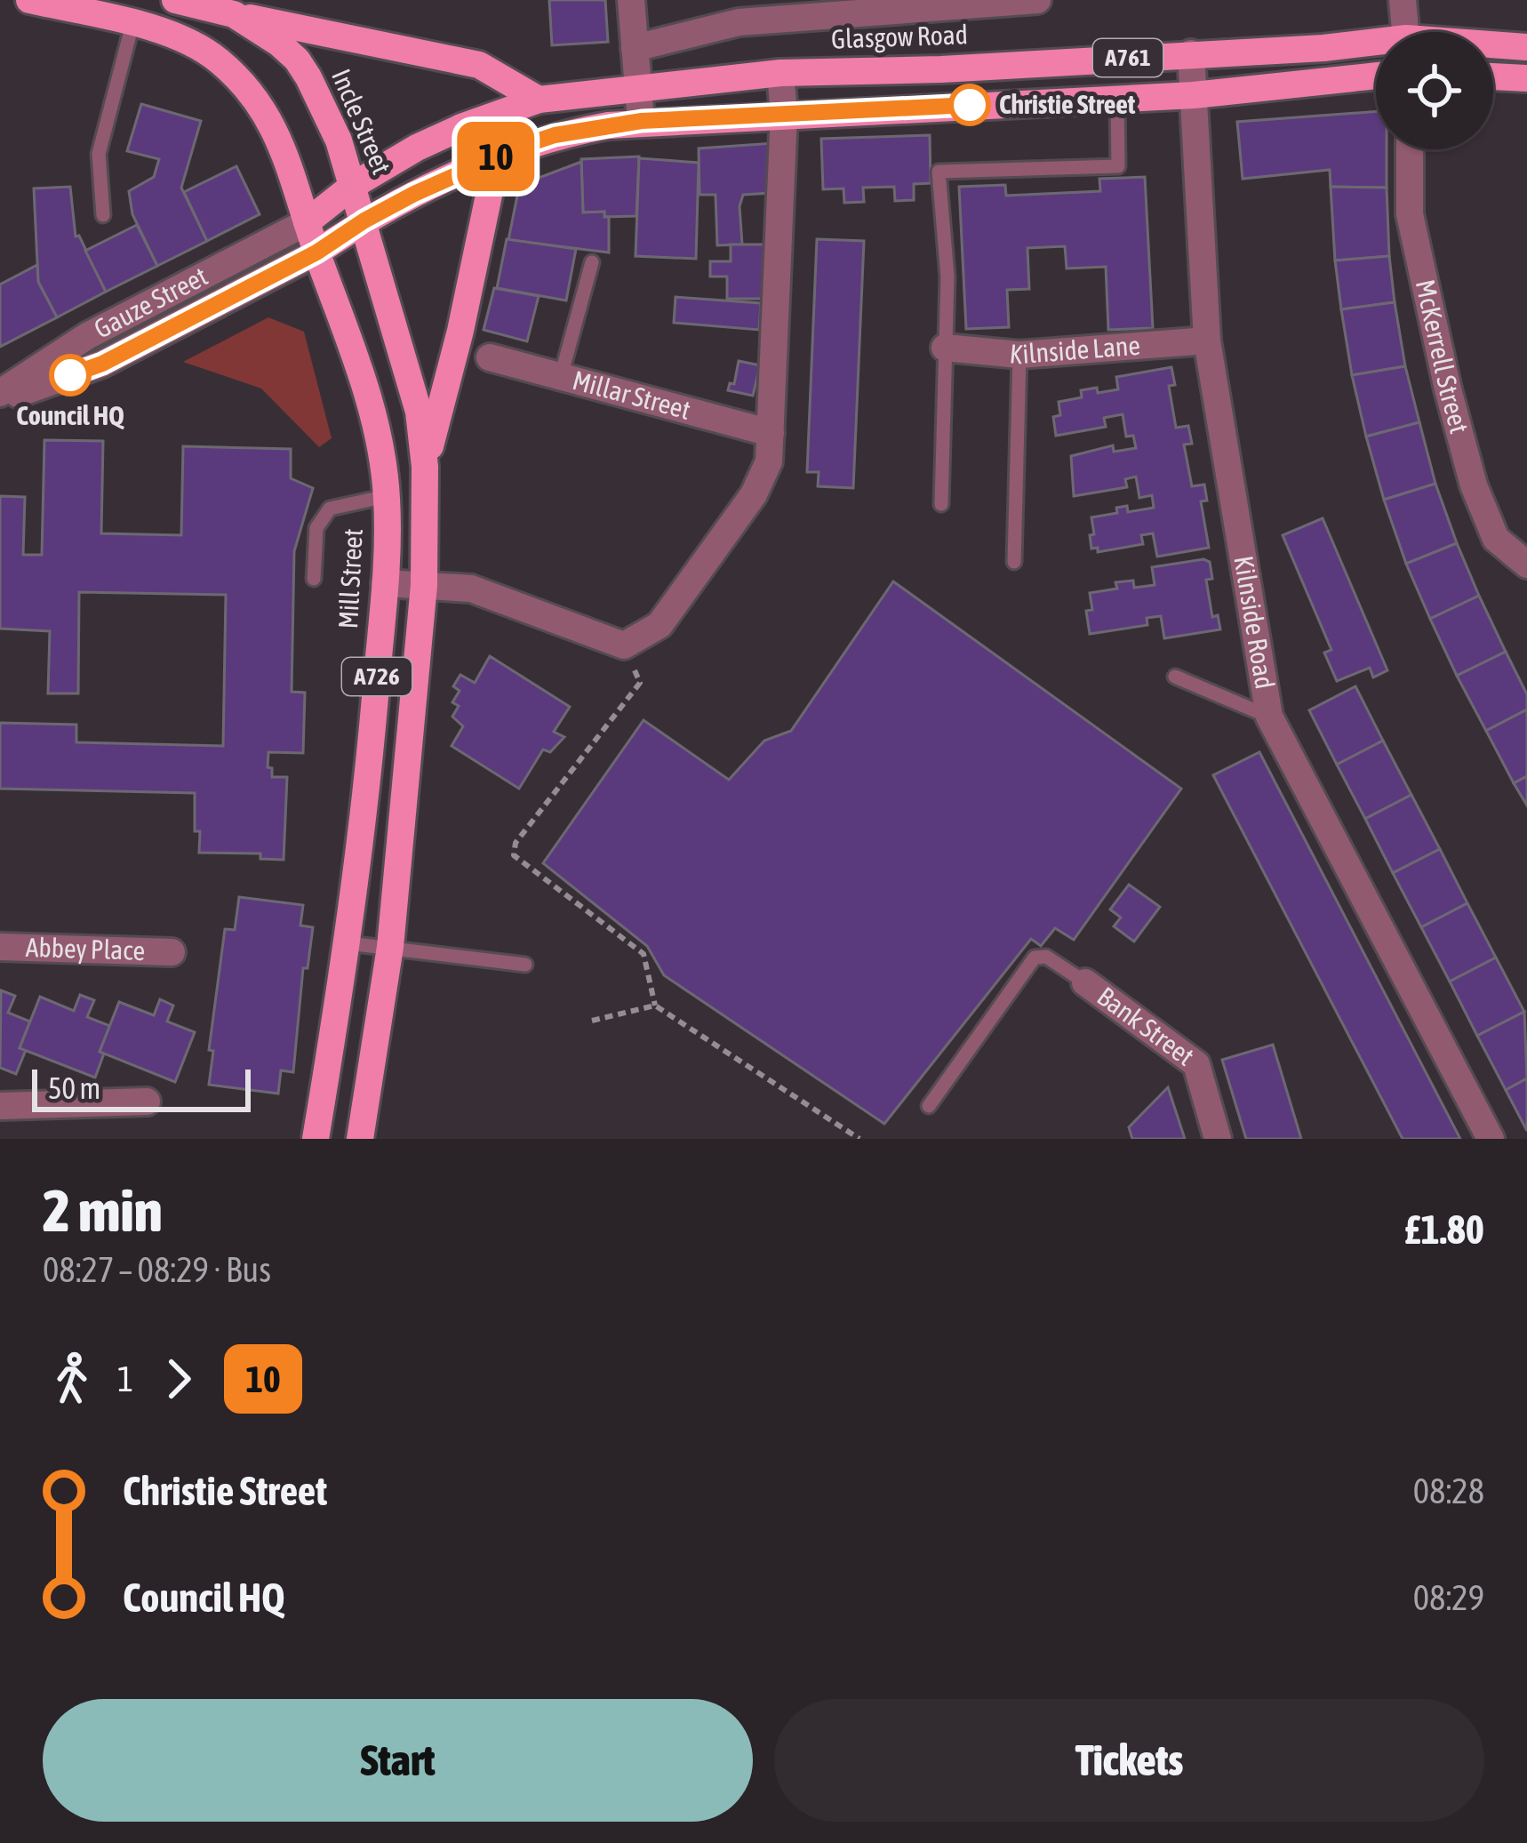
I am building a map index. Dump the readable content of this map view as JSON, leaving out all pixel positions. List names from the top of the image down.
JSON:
{
  "streets": {
    "main road": [
      "Glasgow Road",
      "A761",
      "Incle Street",
      "Mill Street",
      "A726"
    ],
    "street": [
      "Gauze Street",
      "Kilnside Lane",
      "McKerrell Street",
      "Millar Street",
      "Kilnside Road",
      "Abbey Place",
      "Bank Street"
    ]
  },
  "crossings": [
    ["Glasgow Road", "Incle Street"],
    ["Glasgow Road", "Gauze Street"],
    ["Glasgow Road", "Mill Street"],
    ["Glasgow Road", "Kilnside Road"],
    ["Glasgow Road", "A726"],
    ["A761", "Incle Street"],
    ["A761", "Gauze Street"],
    ["A761", "Mill Street"],
    ["A761", "Kilnside Road"],
    ["A761", "A726"],
    ["Incle Street", "A726"],
    ["Gauze Street", "Mill Street"],
    ["Gauze Street", "A726"],
    ["Kilnside Lane", "Kilnside Road"],
    ["Mill Street", "A726"]
  ],
  "places": ["Christie Street", "Council HQ"],
  "lines": ["bus line 10"],
  "scale_bar": "50 m",
  "page": {
    "on_map": "10",
    "scale": "50 m",
    "heading": ["2 min", "08:27 – 08:29 · Bus", "£1.80"],
    "legs": ["1", "10"],
    "list": [
      {
        "name": "Christie Street",
        "value": "08:28"
      },
      {
        "name": "Council HQ",
        "value": "08:29"
      }
    ],
    "buttons": ["Start", "Tickets"]
  }
}
